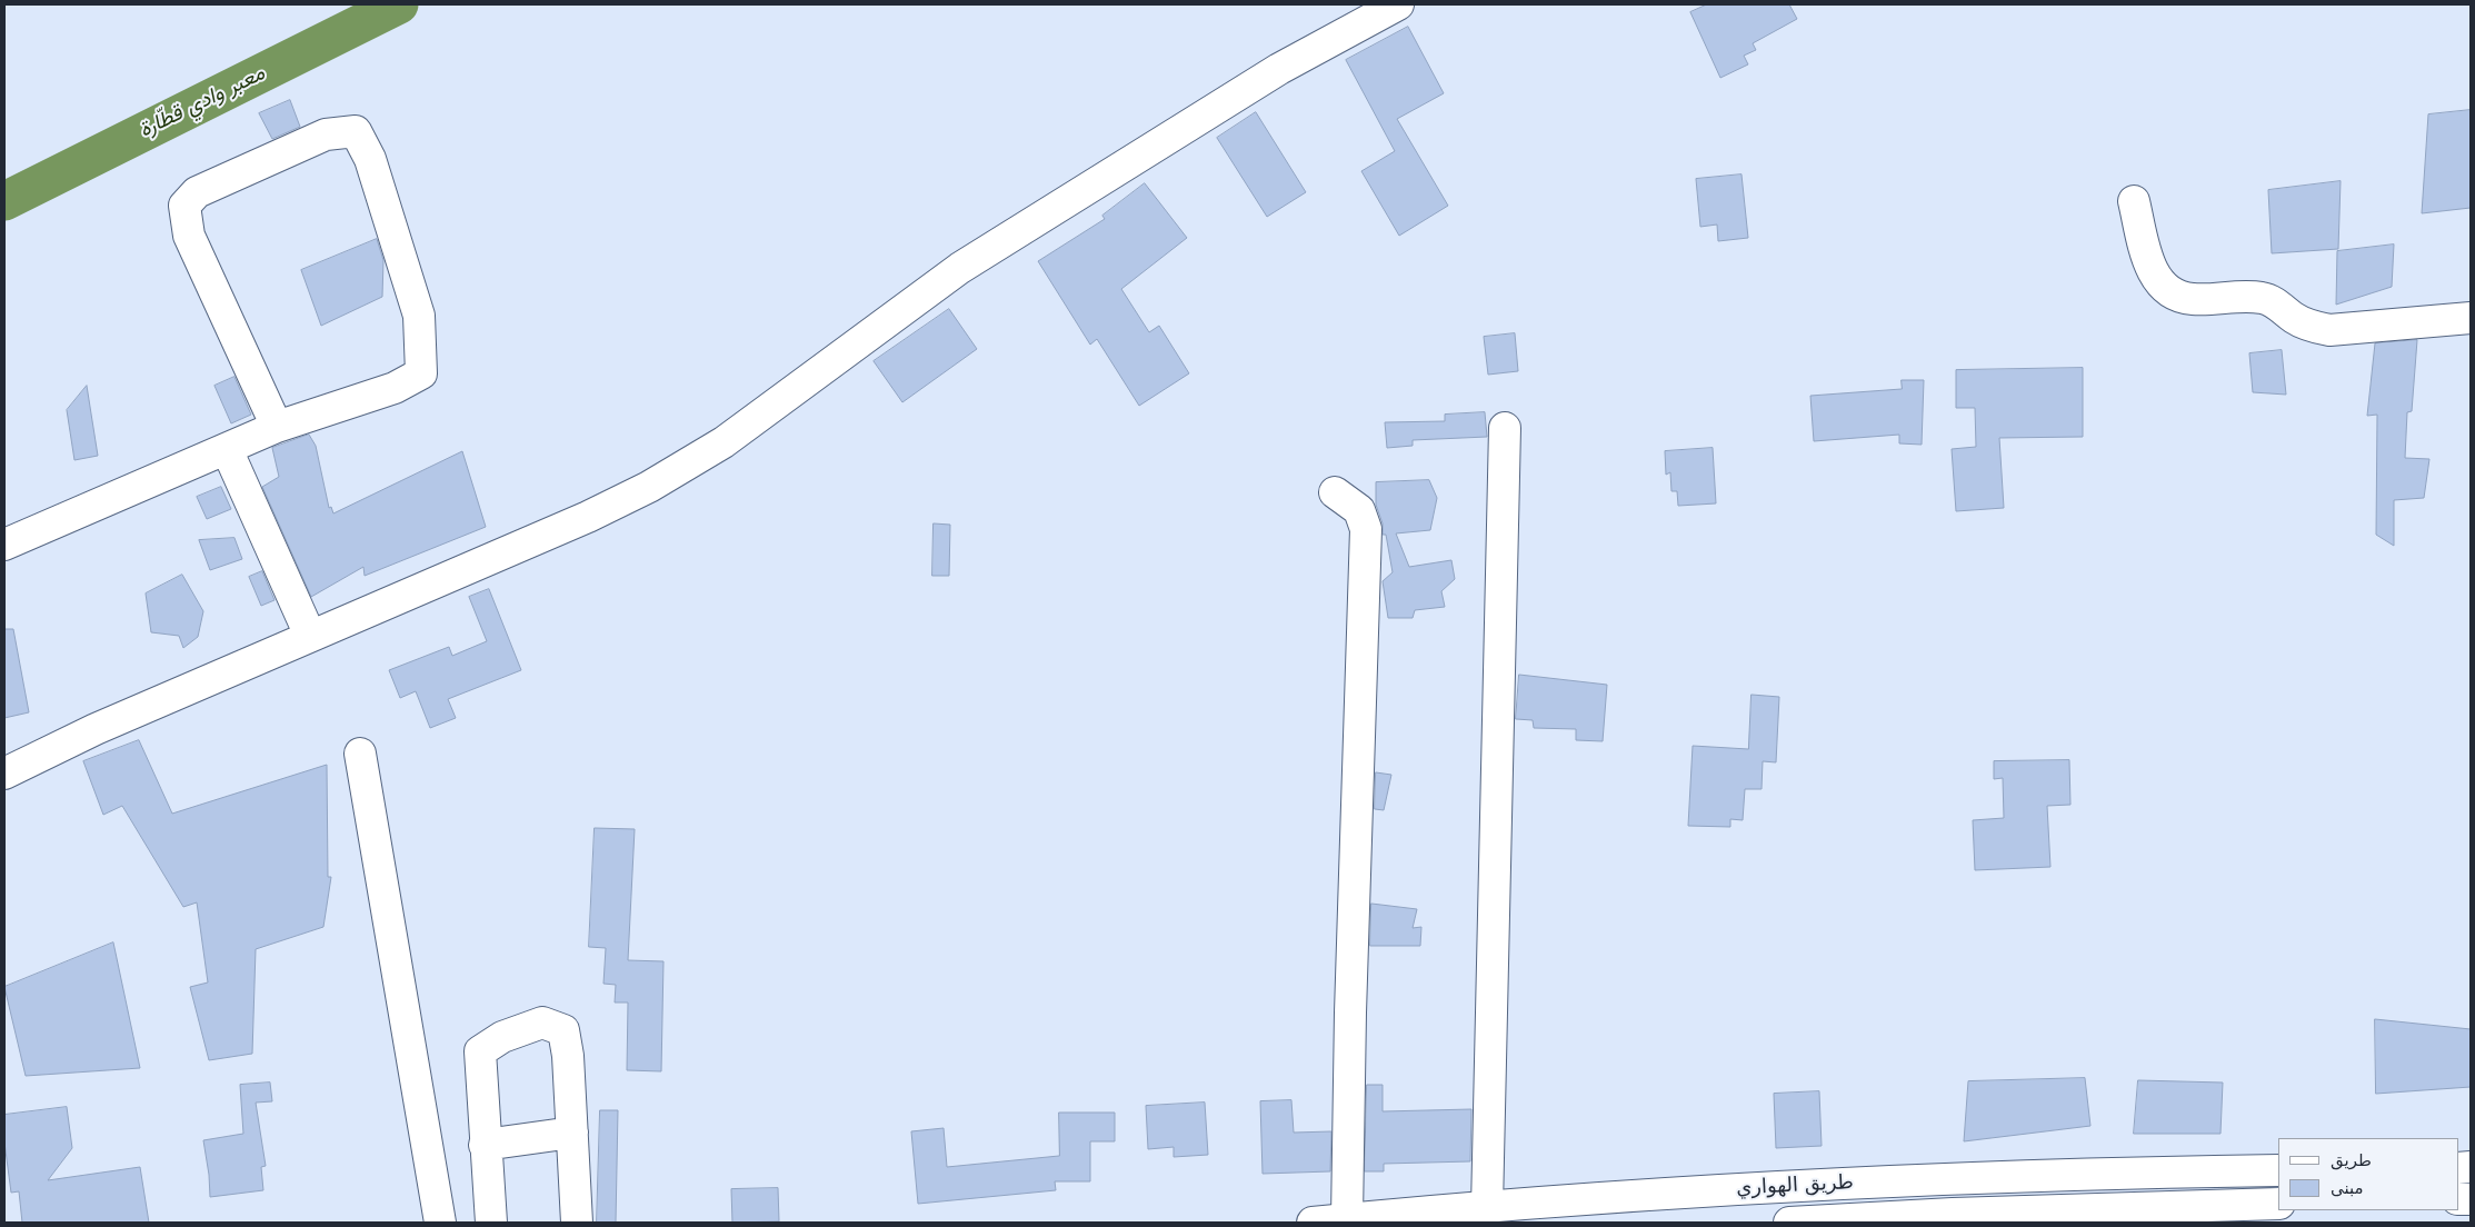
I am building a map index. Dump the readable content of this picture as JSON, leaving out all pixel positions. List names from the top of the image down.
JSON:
{
  "streets": {
    "main road": ["طريق الهواري"]
  },
  "water": ["معبر وادي قطّارة"],
  "legend": ["طريق", "مبنى"]
}
